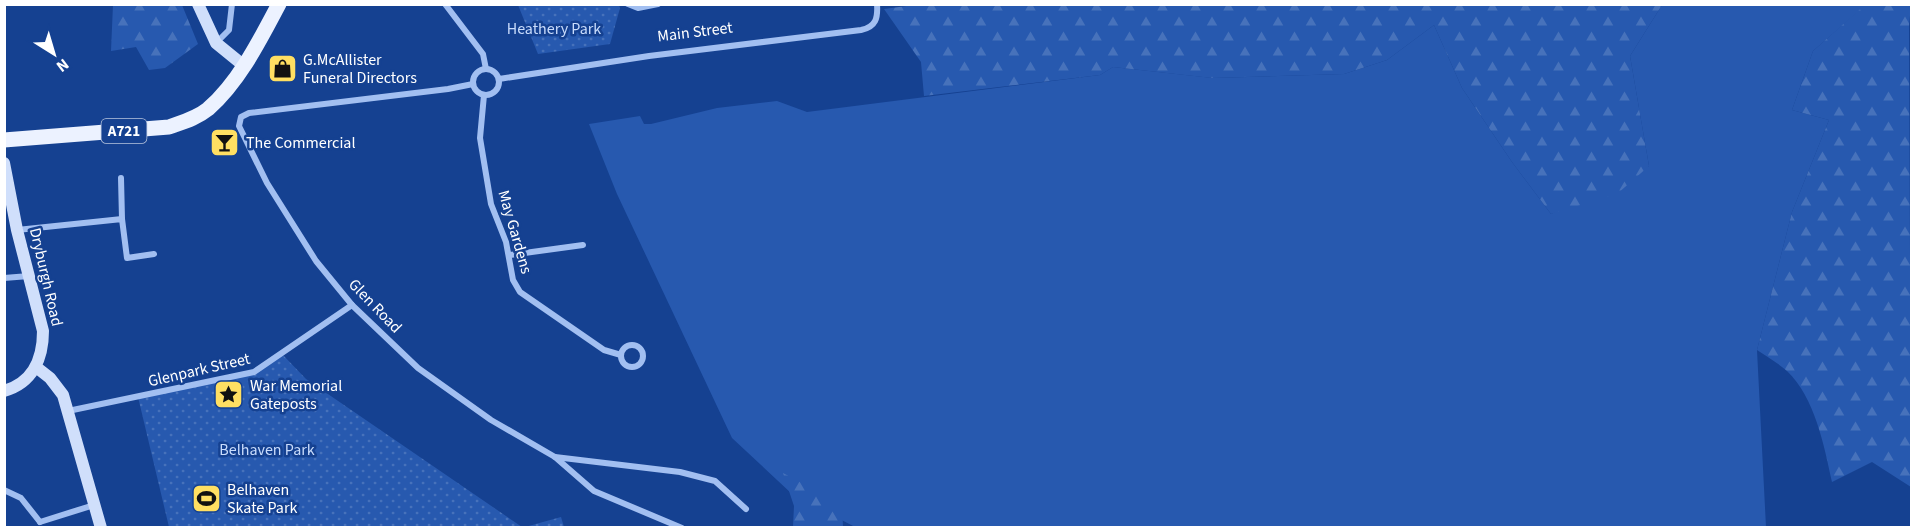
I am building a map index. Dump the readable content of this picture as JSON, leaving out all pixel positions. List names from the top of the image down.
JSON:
{
  "streets": {
    "main road": ["A721"],
    "street": [
      "Main Street",
      "May Gardens",
      "Dryburgh Road",
      "Glen Road",
      "Glenpark Street"
    ]
  },
  "crossings": [
    ["Main Street", "May Gardens"],
    ["Main Street", "Glen Road"],
    ["May Gardens", "Glen Road"],
    ["Glen Road", "Glenpark Street"]
  ],
  "parks": ["Heathery Park", "Belhaven Park"],
  "places": {
    "shop": ["G.McAllister Funeral Directors"],
    "bar": ["The Commercial"],
    "place": ["War Memorial Gateposts"],
    "sports": ["Belhaven Skate Park"]
  },
  "north": "bottom right"
}
